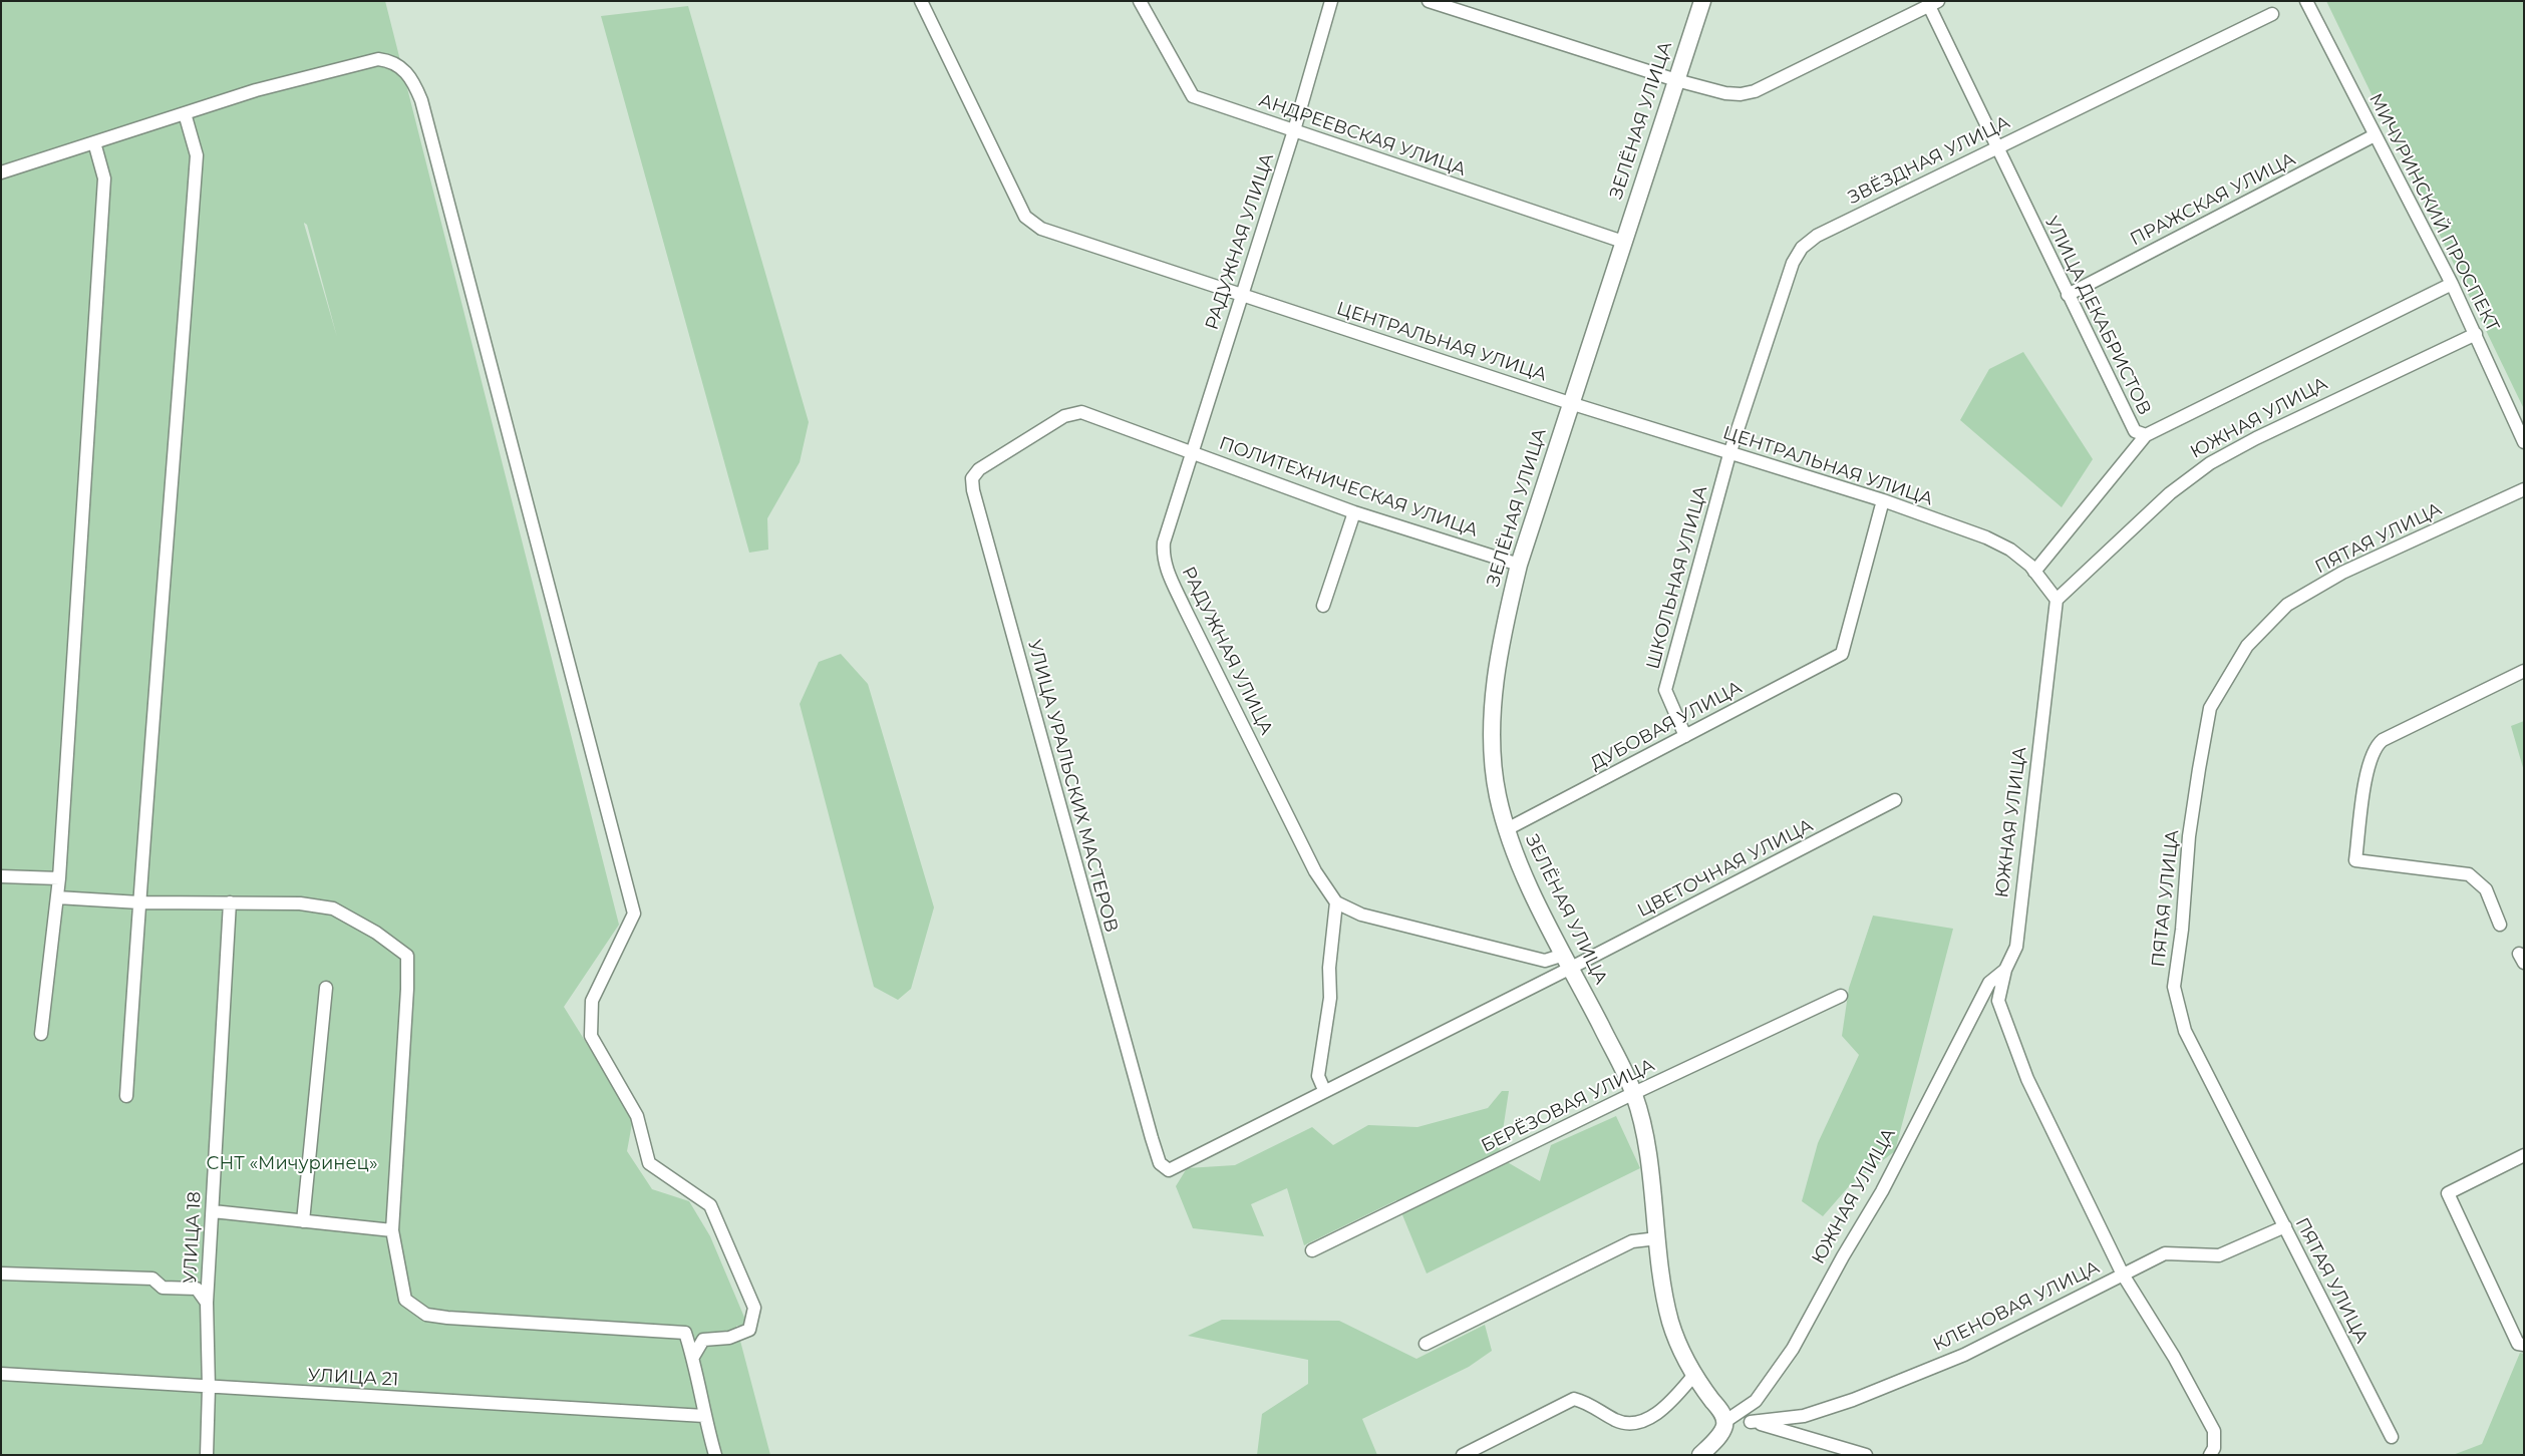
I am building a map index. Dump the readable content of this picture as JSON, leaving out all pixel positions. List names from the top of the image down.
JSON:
{
  "streets": {
    "street": [
      "ЗЕЛЁНАЯ УЛИЦА",
      "АНДРЕЕВСКАЯ УЛИЦА",
      "ЗВЁЗДНАЯ УЛИЦА",
      "ПРАЖСКАЯ УЛИЦА",
      "МИЧУРИНСКИЙ ПРОСПЕКТ",
      "РАДУЖНАЯ УЛИЦА",
      "УЛИЦА ДЕКАБРИСТОВ",
      "ЦЕНТРАЛЬНАЯ УЛИЦА",
      "ЮЖНАЯ УЛИЦА",
      "ПОЛИТЕХНИЧЕСКАЯ УЛИЦА",
      "ПЯТАЯ УЛИЦА",
      "ШКОЛЬНАЯ УЛИЦА",
      "ДУБОВАЯ УЛИЦА",
      "УЛИЦА УРАЛЬСКИХ МАСТЕРОВ",
      "ЦВЕТОЧНАЯ УЛИЦА",
      "БЕРЁЗОВАЯ УЛИЦА",
      "УЛИЦА 18",
      "КЛЕНОВАЯ УЛИЦА",
      "УЛИЦА 21"
    ]
  },
  "crossings": [
    ["ЗЕЛЁНАЯ УЛИЦА", "АНДРЕЕВСКАЯ УЛИЦА"],
    ["ЗЕЛЁНАЯ УЛИЦА", "ЦЕНТРАЛЬНАЯ УЛИЦА"],
    ["ЗЕЛЁНАЯ УЛИЦА", "ЮЖНАЯ УЛИЦА"],
    ["ЗЕЛЁНАЯ УЛИЦА", "ПОЛИТЕХНИЧЕСКАЯ УЛИЦА"],
    ["ЗЕЛЁНАЯ УЛИЦА", "ДУБОВАЯ УЛИЦА"],
    ["ЗЕЛЁНАЯ УЛИЦА", "ЦВЕТОЧНАЯ УЛИЦА"],
    ["ЗЕЛЁНАЯ УЛИЦА", "БЕРЁЗОВАЯ УЛИЦА"],
    ["АНДРЕЕВСКАЯ УЛИЦА", "РАДУЖНАЯ УЛИЦА"],
    ["ЗВЁЗДНАЯ УЛИЦА", "УЛИЦА ДЕКАБРИСТОВ"],
    ["ЗВЁЗДНАЯ УЛИЦА", "ЦЕНТРАЛЬНАЯ УЛИЦА"],
    ["ЗВЁЗДНАЯ УЛИЦА", "ШКОЛЬНАЯ УЛИЦА"],
    ["ПРАЖСКАЯ УЛИЦА", "МИЧУРИНСКИЙ ПРОСПЕКТ"],
    ["ПРАЖСКАЯ УЛИЦА", "УЛИЦА ДЕКАБРИСТОВ"],
    ["МИЧУРИНСКИЙ ПРОСПЕКТ", "УЛИЦА ДЕКАБРИСТОВ"],
    ["МИЧУРИНСКИЙ ПРОСПЕКТ", "ЮЖНАЯ УЛИЦА"],
    ["РАДУЖНАЯ УЛИЦА", "ЦЕНТРАЛЬНАЯ УЛИЦА"],
    ["РАДУЖНАЯ УЛИЦА", "ПОЛИТЕХНИЧЕСКАЯ УЛИЦА"],
    ["РАДУЖНАЯ УЛИЦА", "УЛИЦА УРАЛЬСКИХ МАСТЕРОВ"],
    ["ЦЕНТРАЛЬНАЯ УЛИЦА", "ЮЖНАЯ УЛИЦА"],
    ["ЦЕНТРАЛЬНАЯ УЛИЦА", "ШКОЛЬНАЯ УЛИЦА"],
    ["ЦЕНТРАЛЬНАЯ УЛИЦА", "ДУБОВАЯ УЛИЦА"],
    ["ЮЖНАЯ УЛИЦА", "КЛЕНОВАЯ УЛИЦА"],
    ["ПОЛИТЕХНИЧЕСКАЯ УЛИЦА", "УЛИЦА УРАЛЬСКИХ МАСТЕРОВ"],
    ["ШКОЛЬНАЯ УЛИЦА", "ДУБОВАЯ УЛИЦА"],
    ["УЛИЦА 18", "УЛИЦА 21"]
  ],
  "parks": ["СНТ «Мичуринец»"]
}
